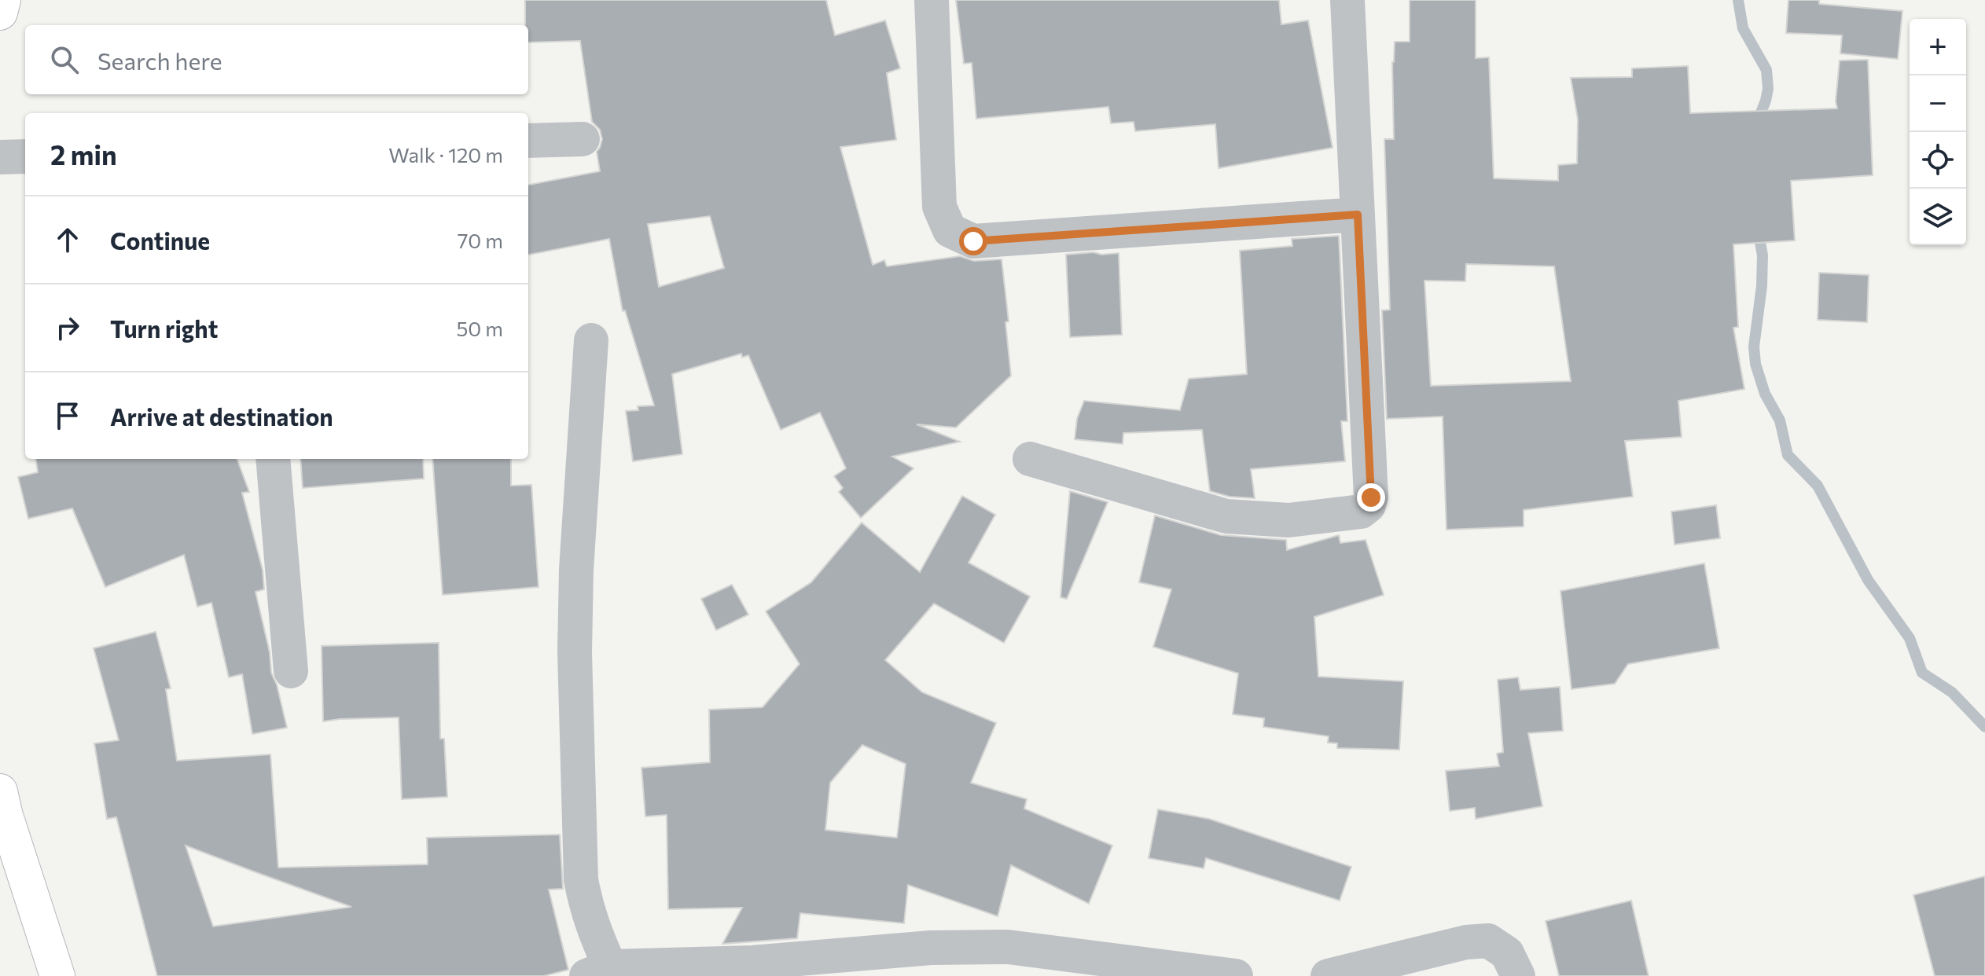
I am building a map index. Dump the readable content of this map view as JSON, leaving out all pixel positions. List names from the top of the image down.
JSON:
{
  "page": {
    "map_buttons": ["+", "−"],
    "search": "Search here",
    "heading": ["2 min", "Walk · 120 m"],
    "list": [
      ["Continue", "70 m"],
      ["Turn right", "50 m"],
      "Arrive at destination"
    ]
  }
}
